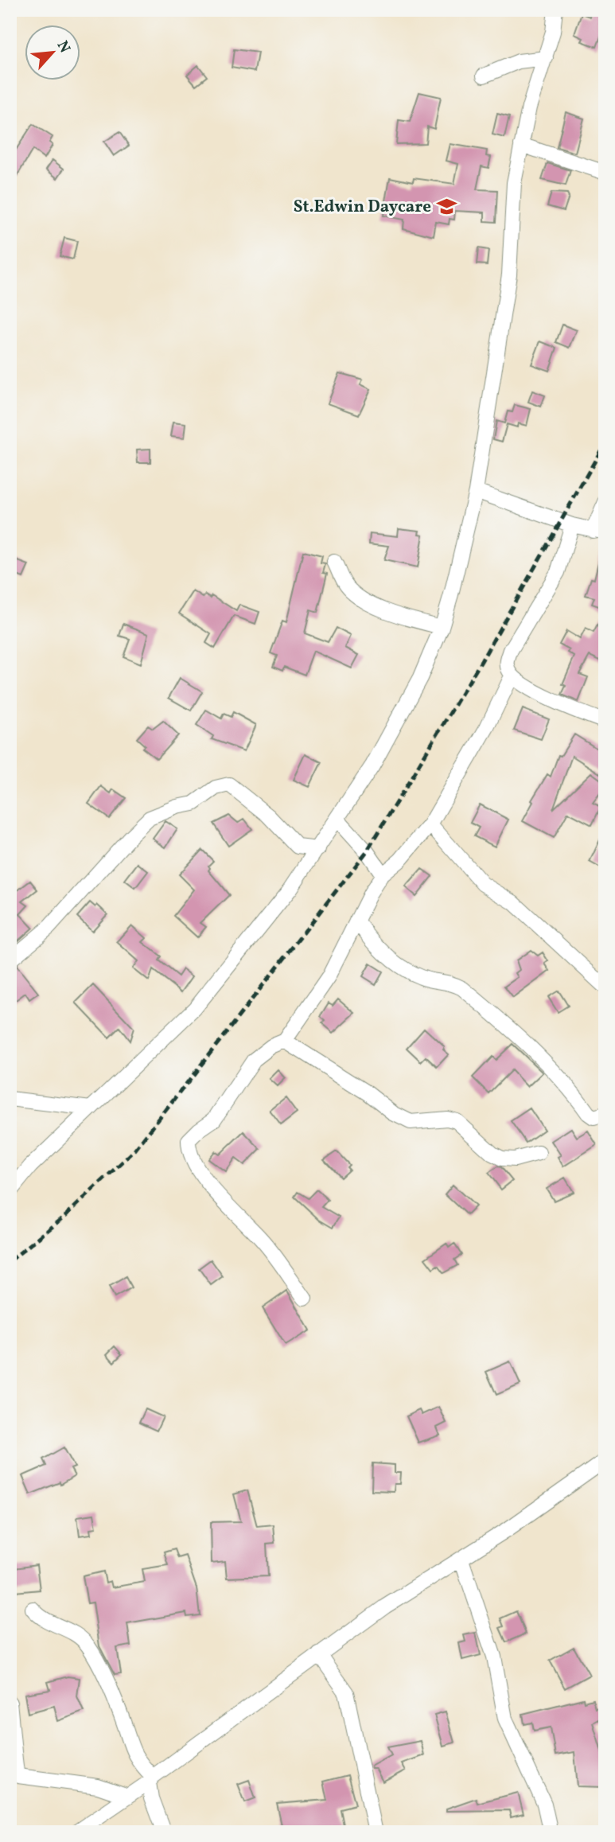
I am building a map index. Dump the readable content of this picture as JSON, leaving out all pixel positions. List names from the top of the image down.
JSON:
{
  "places": {
    "school or university": ["St.Edwin Daycare"]
  },
  "north": "top right"
}
